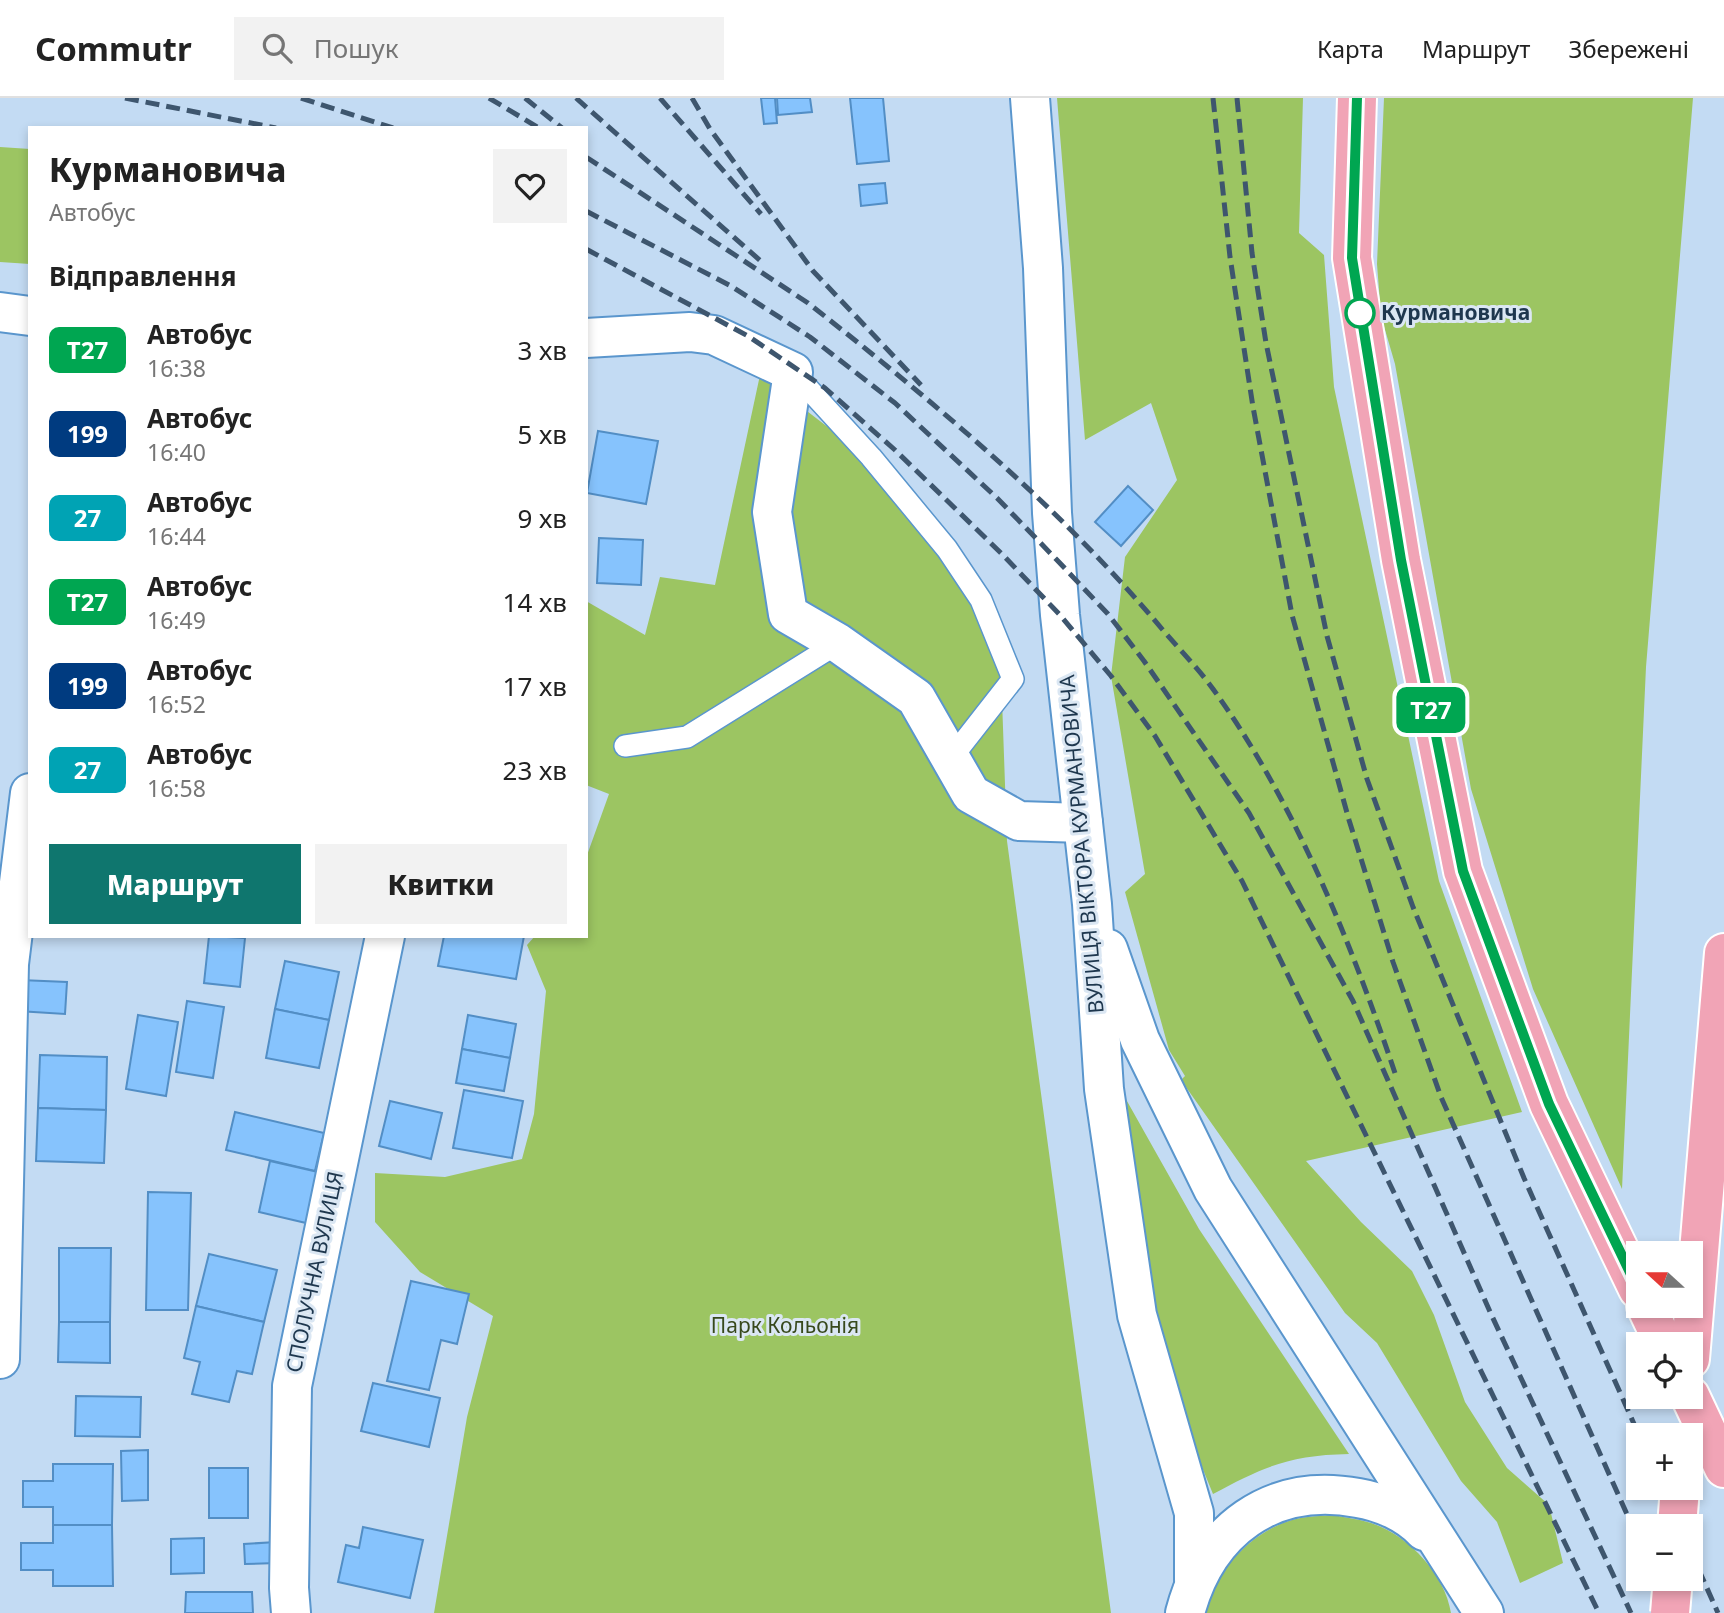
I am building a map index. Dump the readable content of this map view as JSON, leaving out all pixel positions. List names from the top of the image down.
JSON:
{
  "streets": {
    "street": ["ВУЛИЦЯ ВІКТОРА КУРМАНОВИЧА", "СПОЛУЧНА ВУЛИЦЯ"]
  },
  "parks": ["Парк Кольонія"],
  "places": ["Курмановича"],
  "lines": ["bus line Т27"],
  "north": "left",
  "page": {
    "header": "Commutr",
    "search": "Пошук",
    "nav": ["Карта", "Маршрут", "Збережені"],
    "on_map": "Т27",
    "heading": [
      ["Курмановича", "Автобус"],
      "Відправлення"
    ],
    "list": [
      {
        "mark": "Т27",
        "name": "Автобус",
        "note": "16:38",
        "value": "3 хв"
      },
      {
        "mark": "199",
        "name": "Автобус",
        "note": "16:40",
        "value": "5 хв"
      },
      {
        "mark": "27",
        "name": "Автобус",
        "note": "16:44",
        "value": "9 хв"
      },
      {
        "mark": "Т27",
        "name": "Автобус",
        "note": "16:49",
        "value": "14 хв"
      },
      {
        "mark": "199",
        "name": "Автобус",
        "note": "16:52",
        "value": "17 хв"
      },
      {
        "mark": "27",
        "name": "Автобус",
        "note": "16:58",
        "value": "23 хв"
      }
    ],
    "buttons": ["Маршрут", "Квитки"],
    "map_buttons": ["+", "−"]
  }
}
